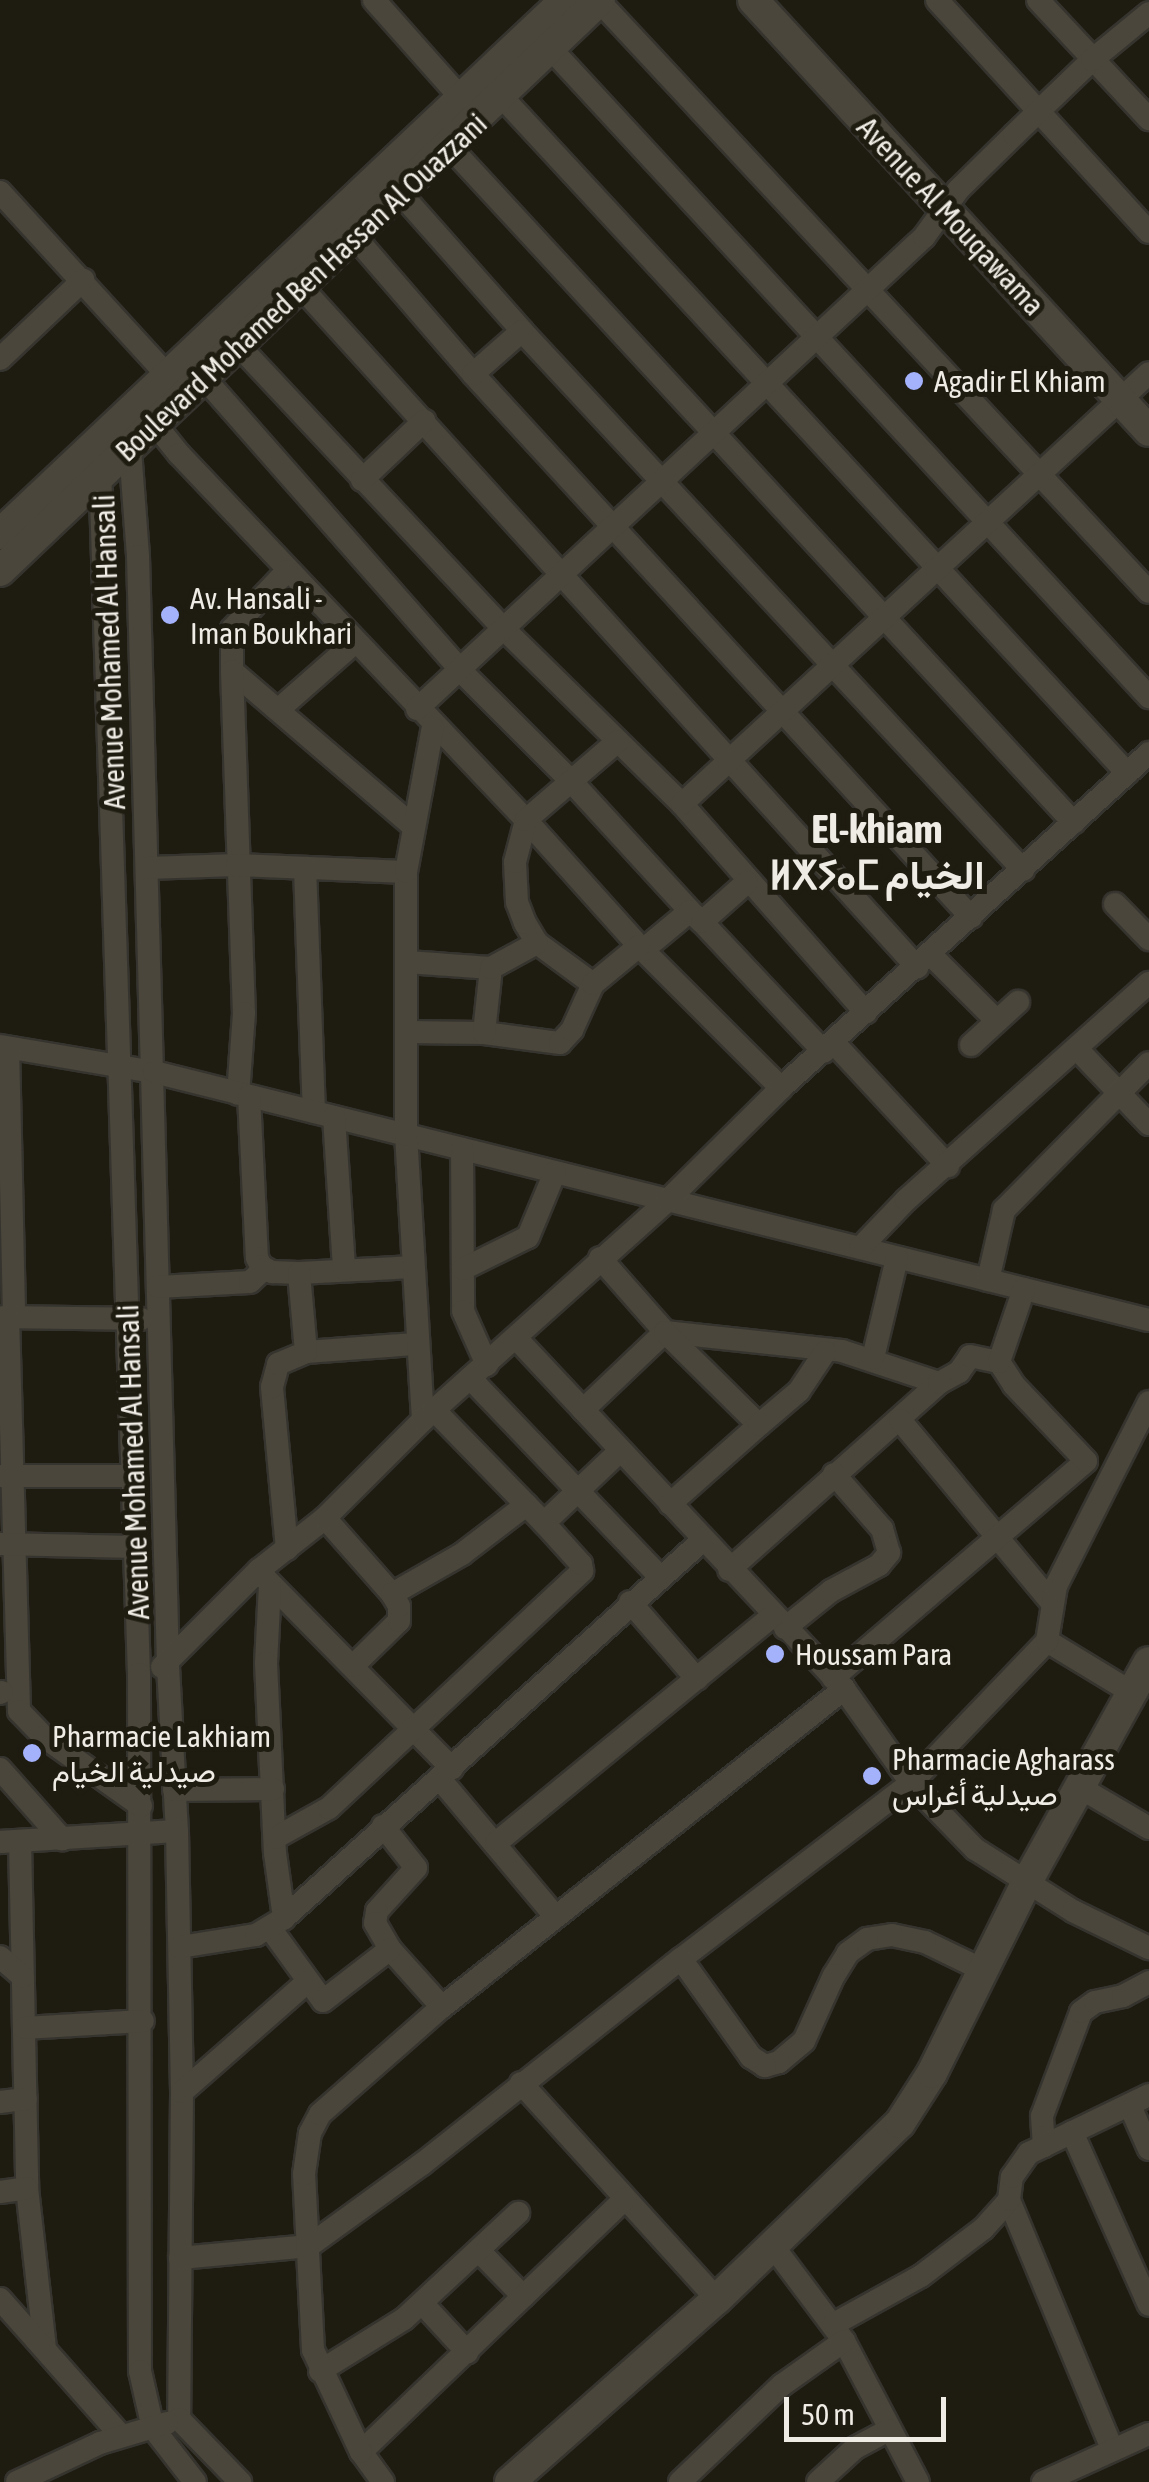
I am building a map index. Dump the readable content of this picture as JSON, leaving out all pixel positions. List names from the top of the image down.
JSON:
{
  "streets": {
    "street": ["Avenue Al Mouqawama", "Boulevard Mohamed Ben Hassan Al Ouazzani", "Avenue Mohamed Al Hansali"]
  },
  "crossings": [
    ["Boulevard Mohamed Ben Hassan Al Ouazzani", "Avenue Mohamed Al Hansali"]
  ],
  "districts": ["El-khiam ⵍⵅⵢⴰⵎ الخيام"],
  "places": [
    "Agadir El Khiam",
    "Av. Hansali - Iman Boukhari",
    "Houssam Para",
    "Pharmacie Lakhiam صيدلية الخيام",
    "Pharmacie Agharass صيدلية أغراس"
  ],
  "scale_bar": "50 m"
}
